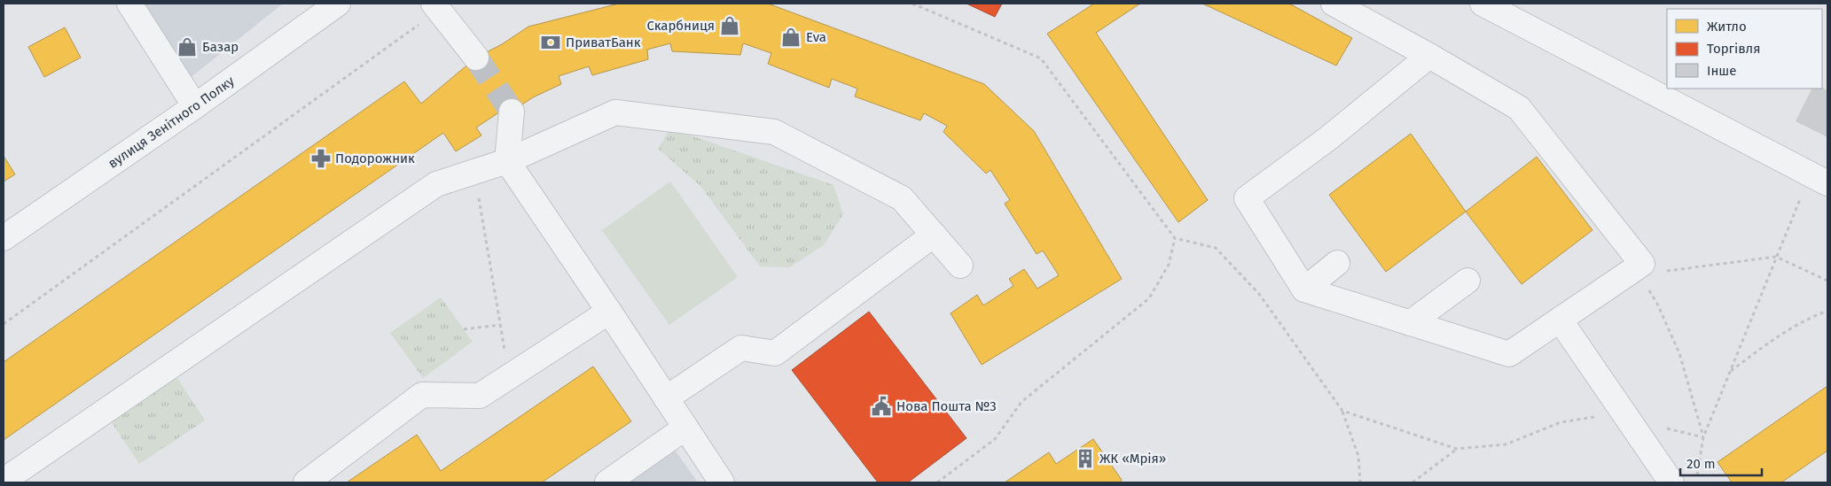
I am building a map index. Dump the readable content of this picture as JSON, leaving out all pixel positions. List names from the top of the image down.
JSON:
{
  "streets": {
    "street": ["вулиця Зенітного Полку"]
  },
  "places": {
    "shop": ["Скарбниця", "Eva", "Базар"],
    "bank": ["ПриватБанк"],
    "pharmacy": ["Подорожник"],
    "public building": ["Нова Пошта №3"],
    "building": ["ЖК «Мрія»"]
  },
  "legend": ["Житло", "Торгівля", "Інше"],
  "scale_bar": "20 m"
}
